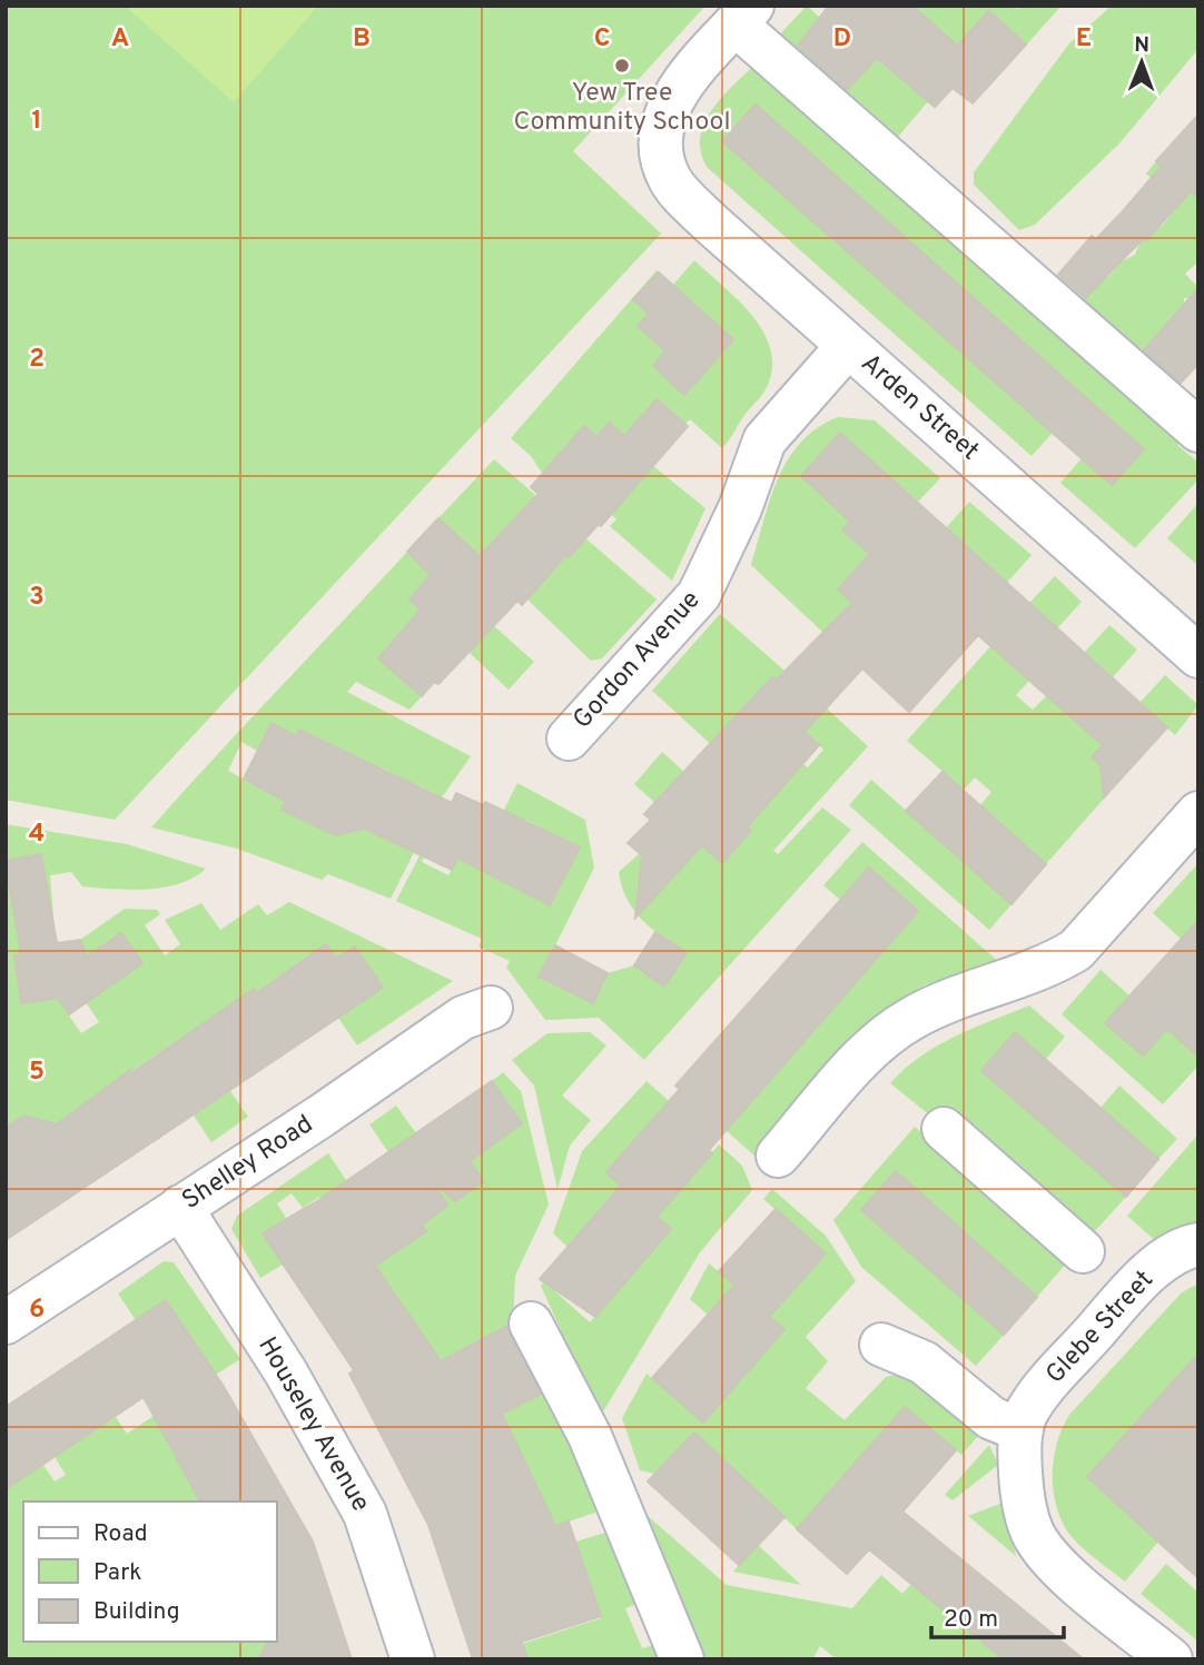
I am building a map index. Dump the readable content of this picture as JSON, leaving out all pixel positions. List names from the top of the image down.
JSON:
{
  "streets": {
    "street": [
      "Arden Street",
      "Gordon Avenue",
      "Shelley Road",
      "Glebe Street",
      "Houseley Avenue"
    ]
  },
  "crossings": [
    ["Arden Street", "Gordon Avenue"],
    ["Shelley Road", "Houseley Avenue"]
  ],
  "places": ["Yew Tree Community School"],
  "legend": ["Road", "Park", "Building"],
  "scale_bar": "20 m",
  "north": "top",
  "grid": {
    "columns": [
      "A",
      "B",
      "C",
      "D",
      "E"
    ],
    "rows": [
      "1",
      "2",
      "3",
      "4",
      "5",
      "6"
    ]
  }
}
